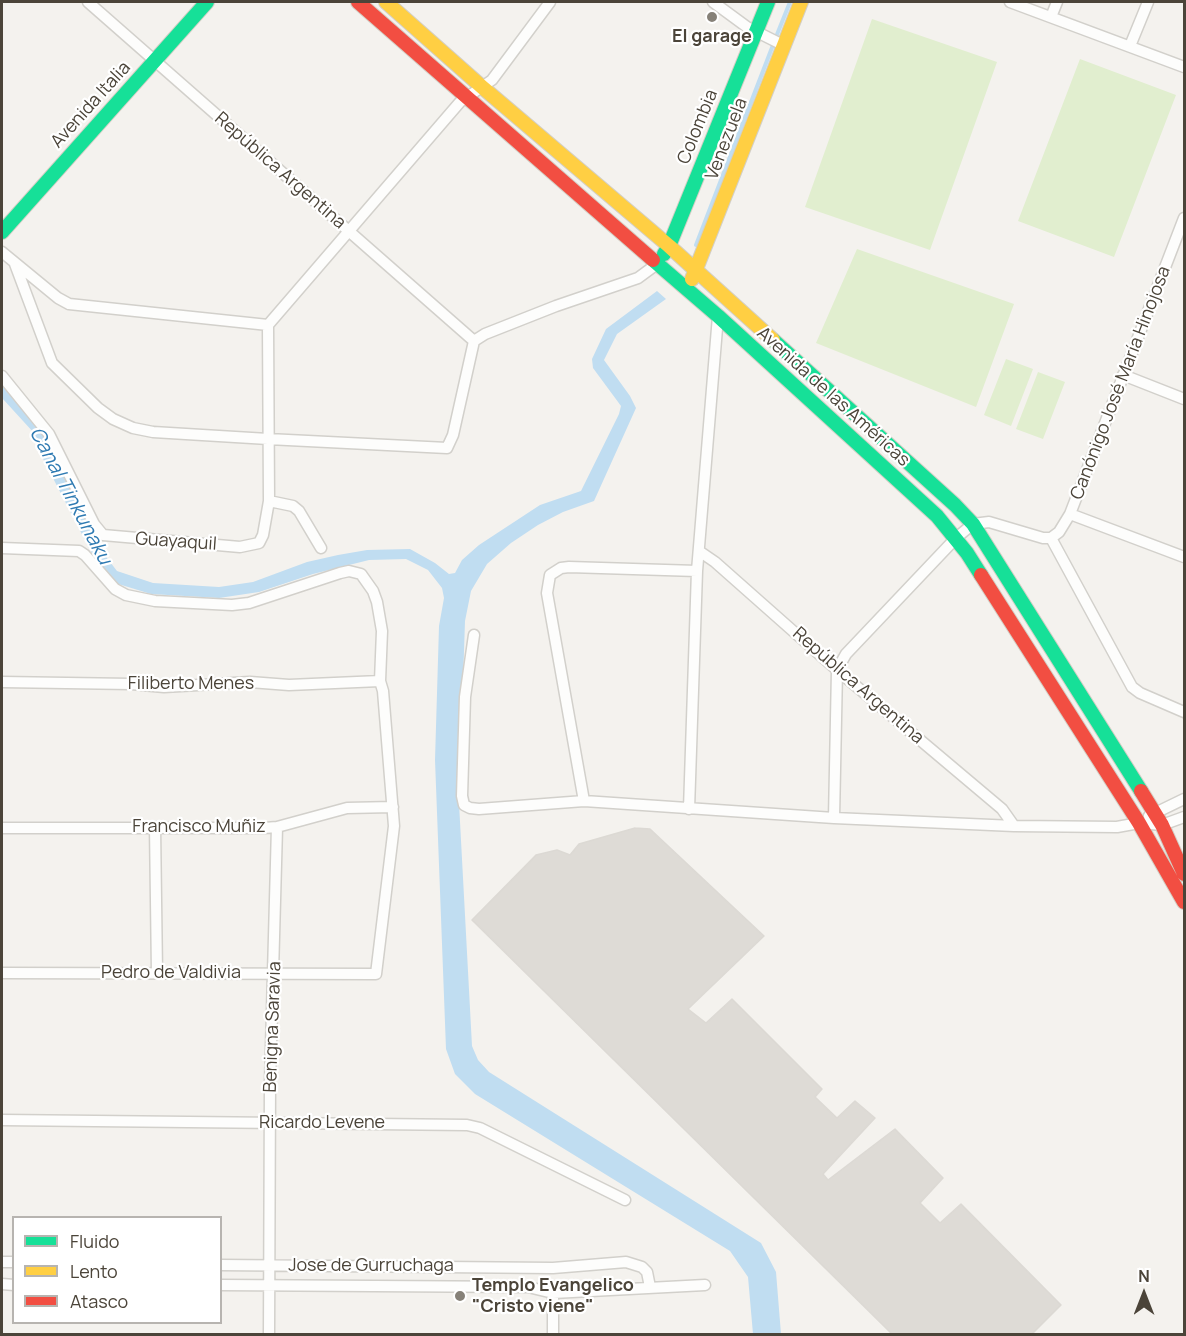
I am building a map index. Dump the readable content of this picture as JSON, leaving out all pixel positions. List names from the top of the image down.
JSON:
{
  "streets": {
    "main road": [
      "Avenida Italia",
      "Colombia",
      "Venezuela",
      "Avenida de las Américas"
    ],
    "street": [
      "República Argentina",
      "Canónigo José María Hinojosa",
      "Guayaquil",
      "Filiberto Menes",
      "Francisco Muñiz",
      "Pedro de Valdivia",
      "Benigna Saravia",
      "Ricardo Levene",
      "Jose de Gurruchaga"
    ]
  },
  "crossings": [
    ["Avenida Italia", "República Argentina"],
    ["Colombia", "Avenida de las Américas"],
    ["Venezuela", "Avenida de las Américas"],
    ["Francisco Muñiz", "Pedro de Valdivia"],
    ["Francisco Muñiz", "Benigna Saravia"],
    ["Pedro de Valdivia", "Benigna Saravia"],
    ["Benigna Saravia", "Ricardo Levene"],
    ["Benigna Saravia", "Jose de Gurruchaga"]
  ],
  "water": ["Canal Tinkunaku"],
  "places": ["El garage", "Templo Evangelico \"Cristo viene\""],
  "legend": ["Fluido", "Lento", "Atasco"],
  "north": "top"
}
